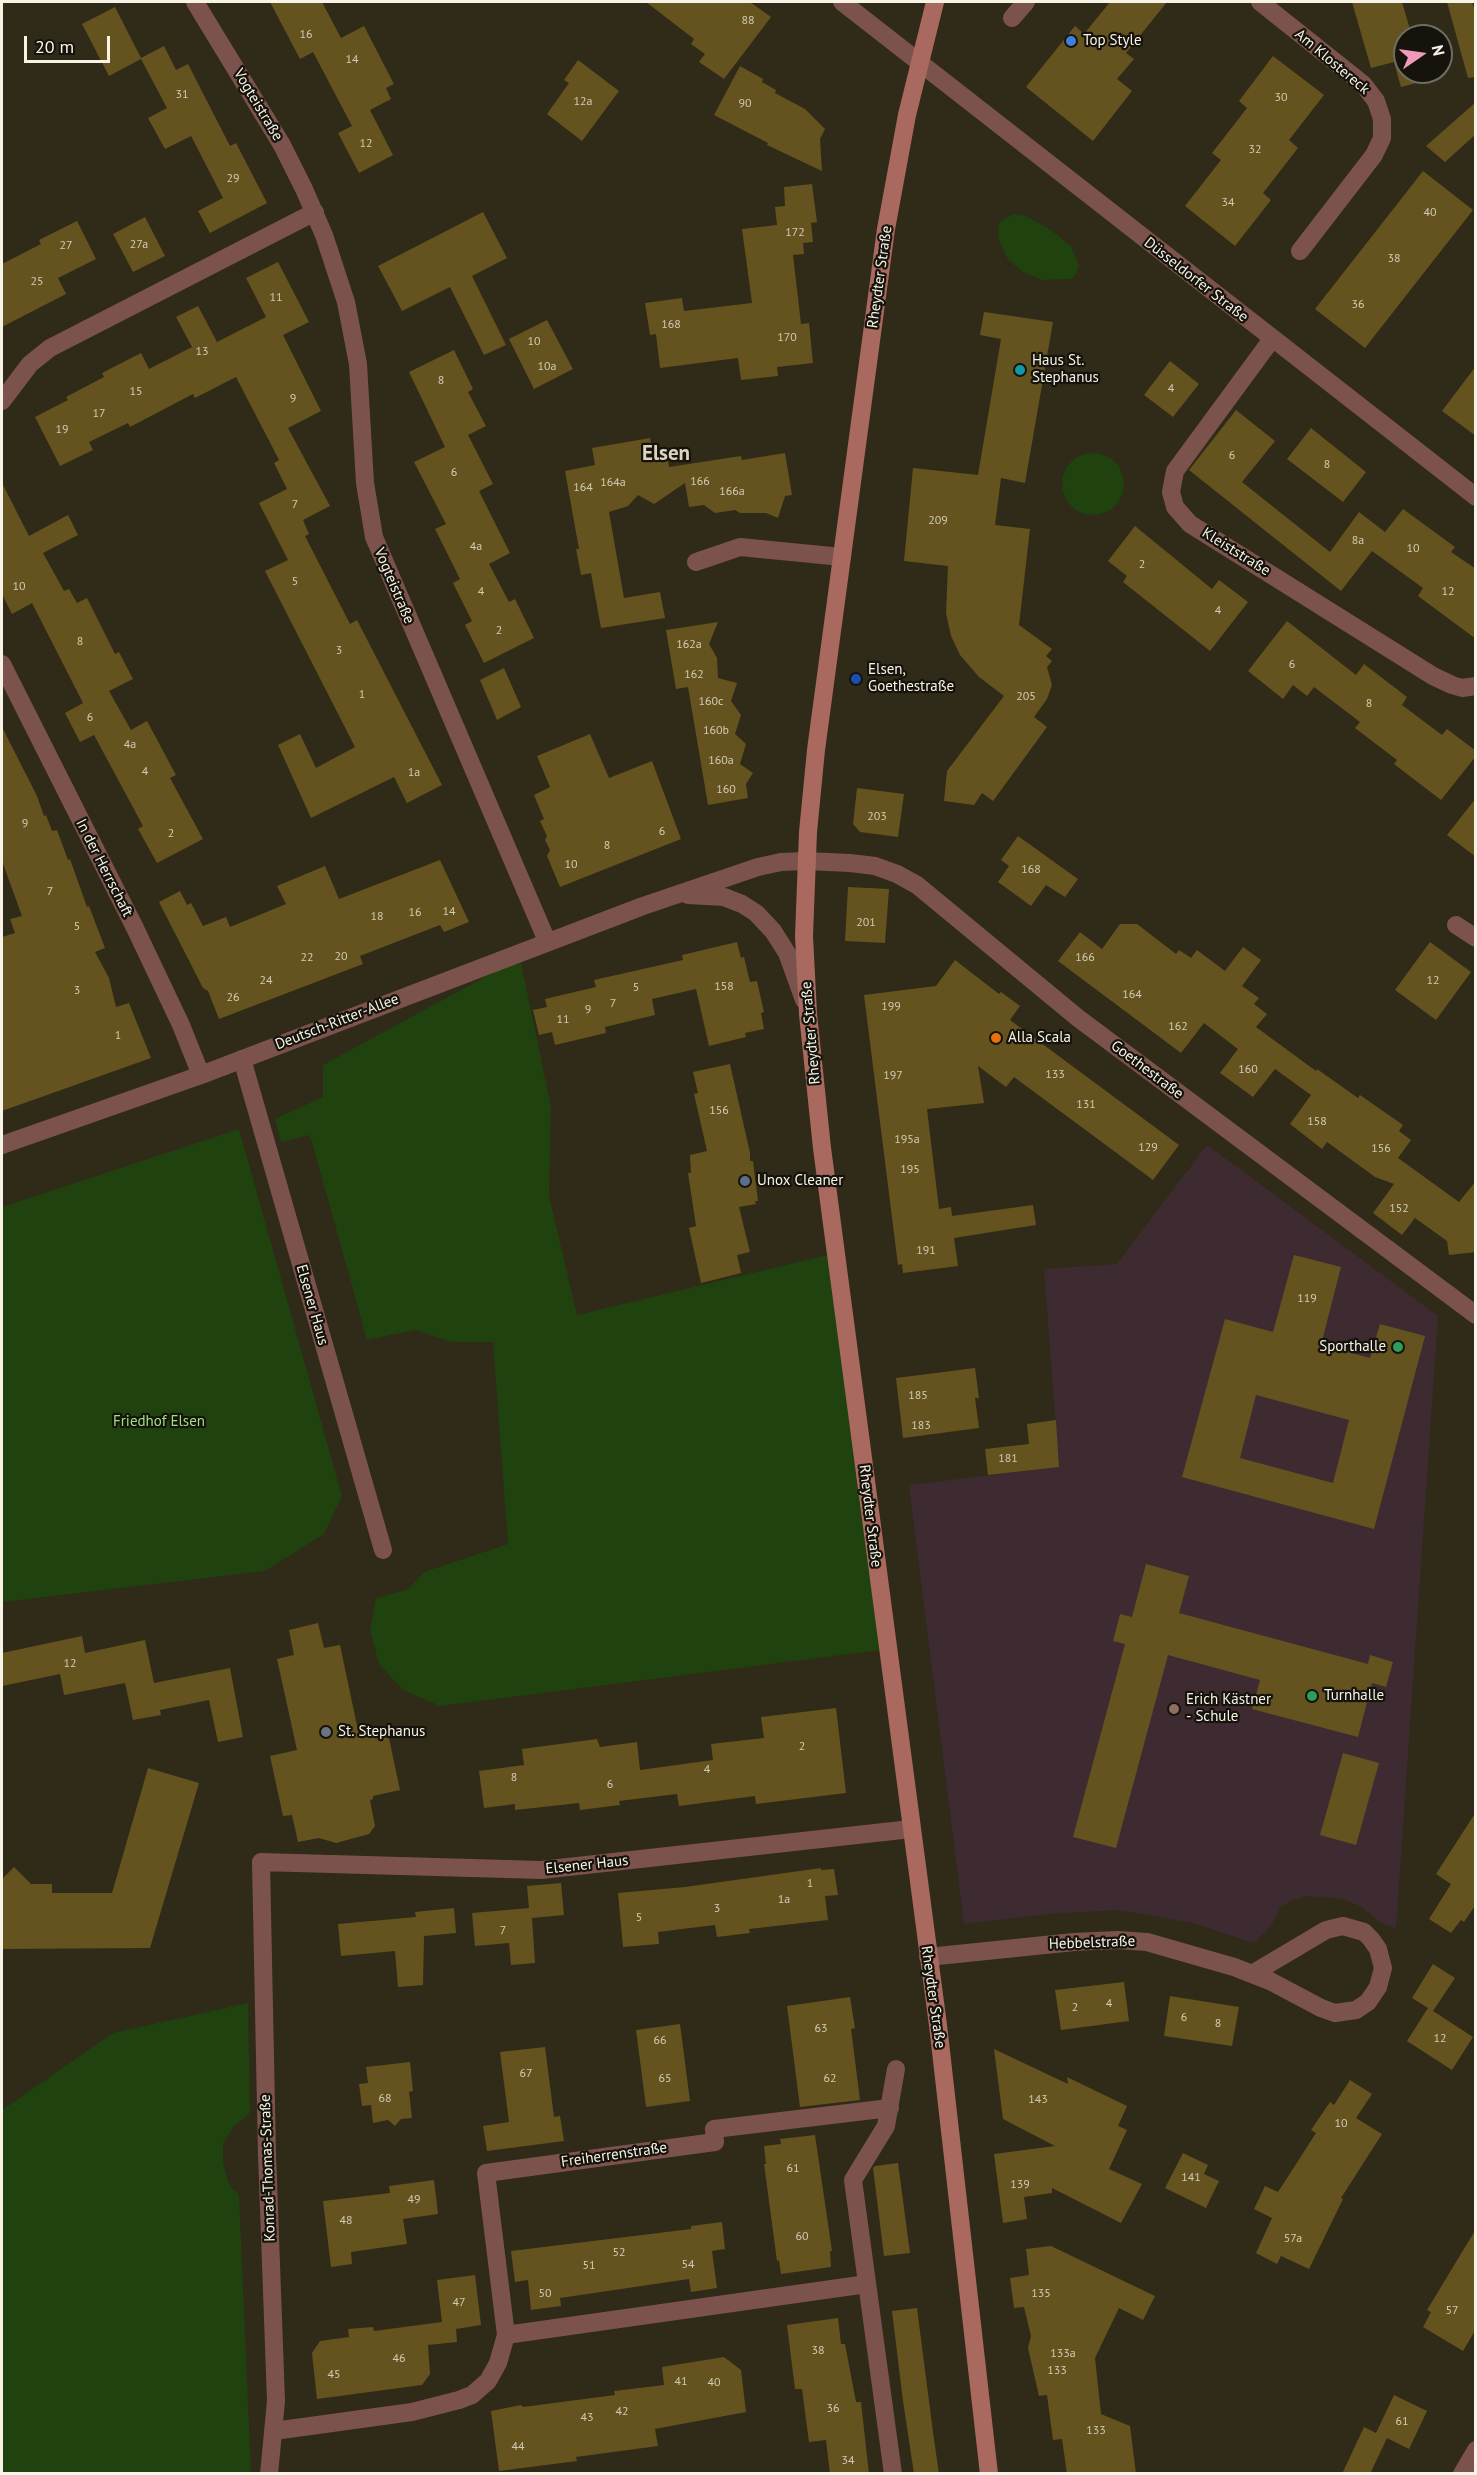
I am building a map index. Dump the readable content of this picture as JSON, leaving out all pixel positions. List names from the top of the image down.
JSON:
{
  "streets": {
    "main road": ["Rheydter Straße"],
    "street": [
      "Am Klostereck",
      "Vogteistraße",
      "Düsseldorfer Straße",
      "Kleiststraße",
      "In der Herrschaft",
      "Deutsch-Ritter-Allee",
      "Goethestraße",
      "Elsener Haus",
      "Hebbelstraße",
      "Freiherrenstraße",
      "Konrad-Thomas-Straße"
    ]
  },
  "crossings": [
    ["Vogteistraße", "Deutsch-Ritter-Allee"],
    ["Rheydter Straße", "Düsseldorfer Straße"],
    ["Rheydter Straße", "Deutsch-Ritter-Allee"],
    ["Rheydter Straße", "Goethestraße"],
    ["Rheydter Straße", "Elsener Haus"],
    ["Rheydter Straße", "Hebbelstraße"],
    ["Düsseldorfer Straße", "Kleiststraße"],
    ["In der Herrschaft", "Deutsch-Ritter-Allee"],
    ["Deutsch-Ritter-Allee", "Goethestraße"],
    ["Deutsch-Ritter-Allee", "Elsener Haus"],
    ["Elsener Haus", "Konrad-Thomas-Straße"],
    ["Freiherrenstraße", "Konrad-Thomas-Straße"]
  ],
  "districts": ["Elsen"],
  "parks": ["Friedhof Elsen"],
  "places": [
    "Top Style",
    "Haus St. Stephanus",
    "Elsen, Goethestraße",
    "Alla Scala",
    "Unox Cleaner",
    "Sporthalle",
    "Turnhalle",
    "Erich Kästner - Schule",
    "St. Stephanus"
  ],
  "house_numbers": [
    "88",
    "16",
    "14",
    "31",
    "30",
    "12a",
    "90",
    "12",
    "32",
    "29",
    "34",
    "40",
    "172",
    "27a",
    "27",
    "38",
    "25",
    "11",
    "36",
    "168",
    "170",
    "10",
    "13",
    "10a",
    "8",
    "4",
    "15",
    "9",
    "17",
    "19",
    "6",
    "8",
    "6",
    "166",
    "164a",
    "164",
    "166a",
    "7",
    "209",
    "8a",
    "4a",
    "10",
    "2",
    "5",
    "10",
    "4",
    "12",
    "4",
    "2",
    "8",
    "162a",
    "3",
    "6",
    "162",
    "1",
    "205",
    "160c",
    "8",
    "6",
    "160b",
    "4a",
    "160a",
    "4",
    "1a",
    "160",
    "203",
    "9",
    "6",
    "2",
    "8",
    "10",
    "168",
    "7",
    "14",
    "16",
    "18",
    "201",
    "5",
    "20",
    "22",
    "166",
    "24",
    "12",
    "158",
    "5",
    "3",
    "164",
    "26",
    "7",
    "199",
    "9",
    "11",
    "162",
    "1",
    "160",
    "133",
    "197",
    "131",
    "156",
    "158",
    "195a",
    "129",
    "156",
    "195",
    "152",
    "191",
    "119",
    "185",
    "183",
    "181",
    "12",
    "2",
    "4",
    "8",
    "6",
    "1",
    "1a",
    "3",
    "5",
    "7",
    "4",
    "2",
    "6",
    "8",
    "63",
    "12",
    "66",
    "67",
    "65",
    "62",
    "68",
    "143",
    "10",
    "61",
    "141",
    "139",
    "49",
    "48",
    "60",
    "57a",
    "52",
    "54",
    "51",
    "50",
    "135",
    "47",
    "57",
    "38",
    "133a",
    "46",
    "133",
    "45",
    "41",
    "40",
    "36",
    "42",
    "43",
    "61",
    "133",
    "44",
    "34"
  ],
  "scale_bar": "20 m",
  "north": "right"
}
